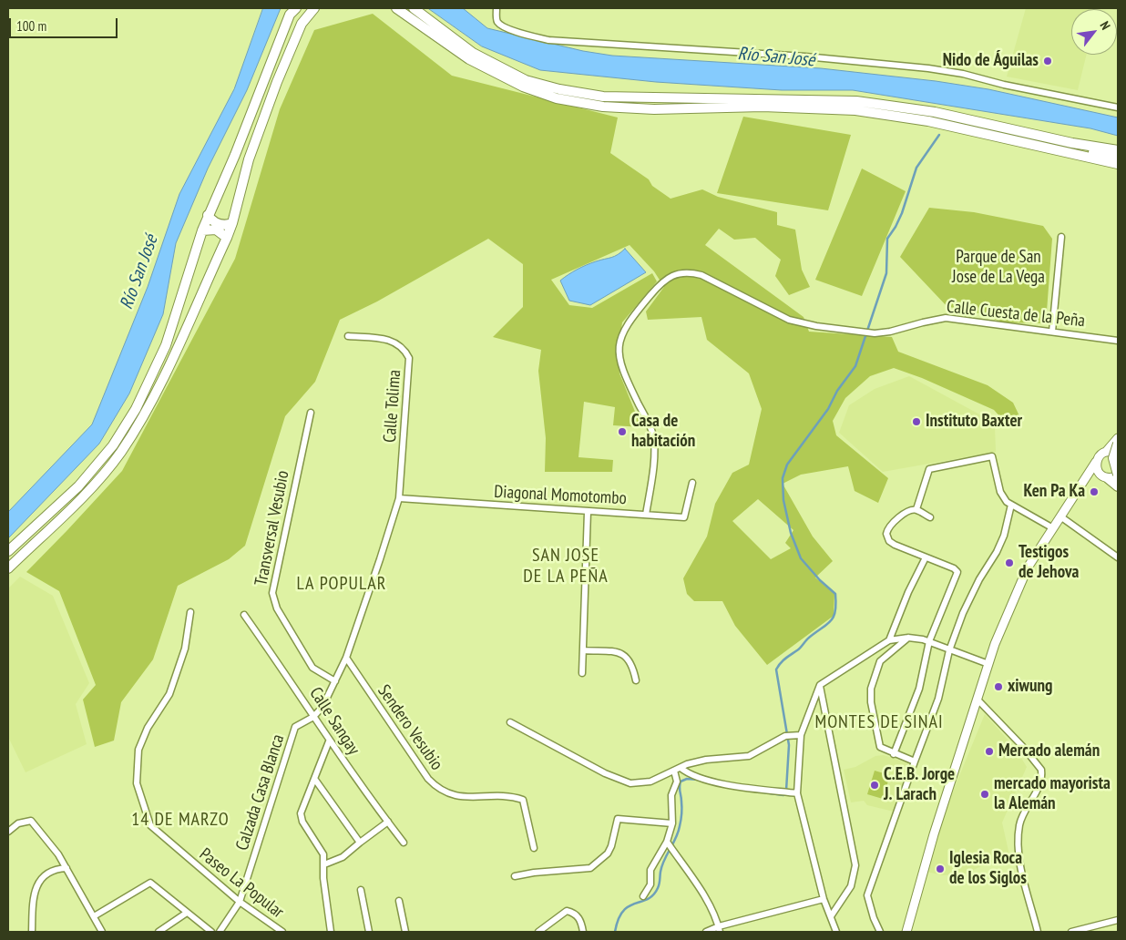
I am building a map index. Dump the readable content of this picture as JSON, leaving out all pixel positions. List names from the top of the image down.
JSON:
{
  "streets": {
    "street": [
      "Calle Cuesta de la Peña",
      "Calle Tolima",
      "Diagonal Momotombo",
      "Transversal Vesubio",
      "Calle Sangay",
      "Sendero Vesubio",
      "Calzada Casa Blanca",
      "Paseo La Popular"
    ]
  },
  "crossings": [
    ["Calle Cuesta de la Peña", "Diagonal Momotombo"],
    ["Calle Tolima", "Diagonal Momotombo"],
    ["Calle Tolima", "Calzada Casa Blanca"],
    ["Diagonal Momotombo", "Calzada Casa Blanca"],
    ["Transversal Vesubio", "Calzada Casa Blanca"],
    ["Calle Sangay", "Calzada Casa Blanca"],
    ["Sendero Vesubio", "Calzada Casa Blanca"],
    ["Calzada Casa Blanca", "Paseo La Popular"]
  ],
  "districts": [
    "SAN JOSE DE LA PEÑA",
    "LA POPULAR",
    "MONTES DE SINAI",
    "14 DE MARZO"
  ],
  "water": ["Río San José"],
  "parks": ["Parque de San Jose de La Vega"],
  "places": [
    "Nido de Águilas",
    "Instituto Baxter",
    "Casa de habitación",
    "Ken Pa Ka",
    "Testigos de Jehova",
    "xiwung",
    "Mercado alemán",
    "C.E.B. Jorge J. Larach",
    "mercado mayorista la Alemán",
    "Iglesia Roca de los Siglos"
  ],
  "scale_bar": "100 m",
  "north": "top right"
}
